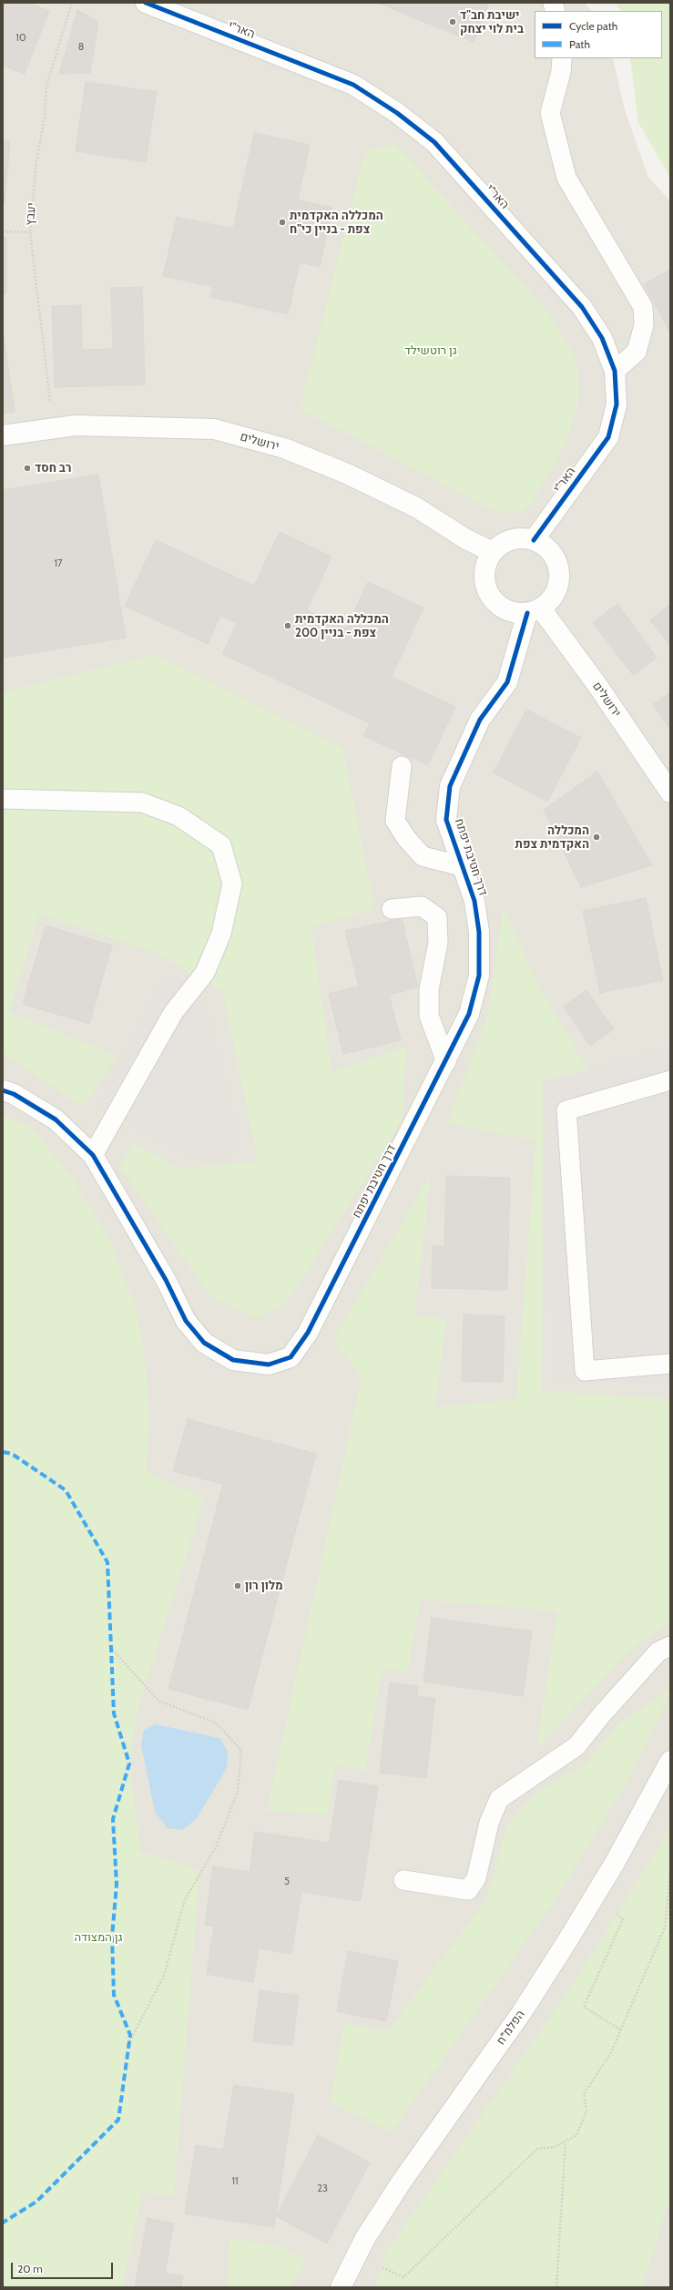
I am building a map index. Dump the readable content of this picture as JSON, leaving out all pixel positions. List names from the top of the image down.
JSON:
{
  "streets": {
    "street": [
      "האר\"י",
      "ירושלים",
      "דרך חטיבת יפתח",
      "הפלמ\"ח"
    ],
    "path": ["יעבץ"]
  },
  "crossings": [
    ["האר\"י", "ירושלים"],
    ["האר\"י", "דרך חטיבת יפתח"],
    ["יעבץ", "ירושלים"],
    ["ירושלים", "דרך חטיבת יפתח"]
  ],
  "parks": ["גן רוטשילד", "גן המצודה"],
  "places": [
    "ישיבת חב\"ד בית לוי יצחק",
    "המכללה האקדמית צפת - בניין כי\"ח",
    "רב חסד",
    "המכללה האקדמית צפת - בניין 200",
    "המכללה האקדמית צפת",
    "מלון רון"
  ],
  "house_numbers": [
    "10",
    "8",
    "17",
    "5",
    "11",
    "23"
  ],
  "legend": ["Cycle path", "Path"],
  "scale_bar": "20 m"
}
